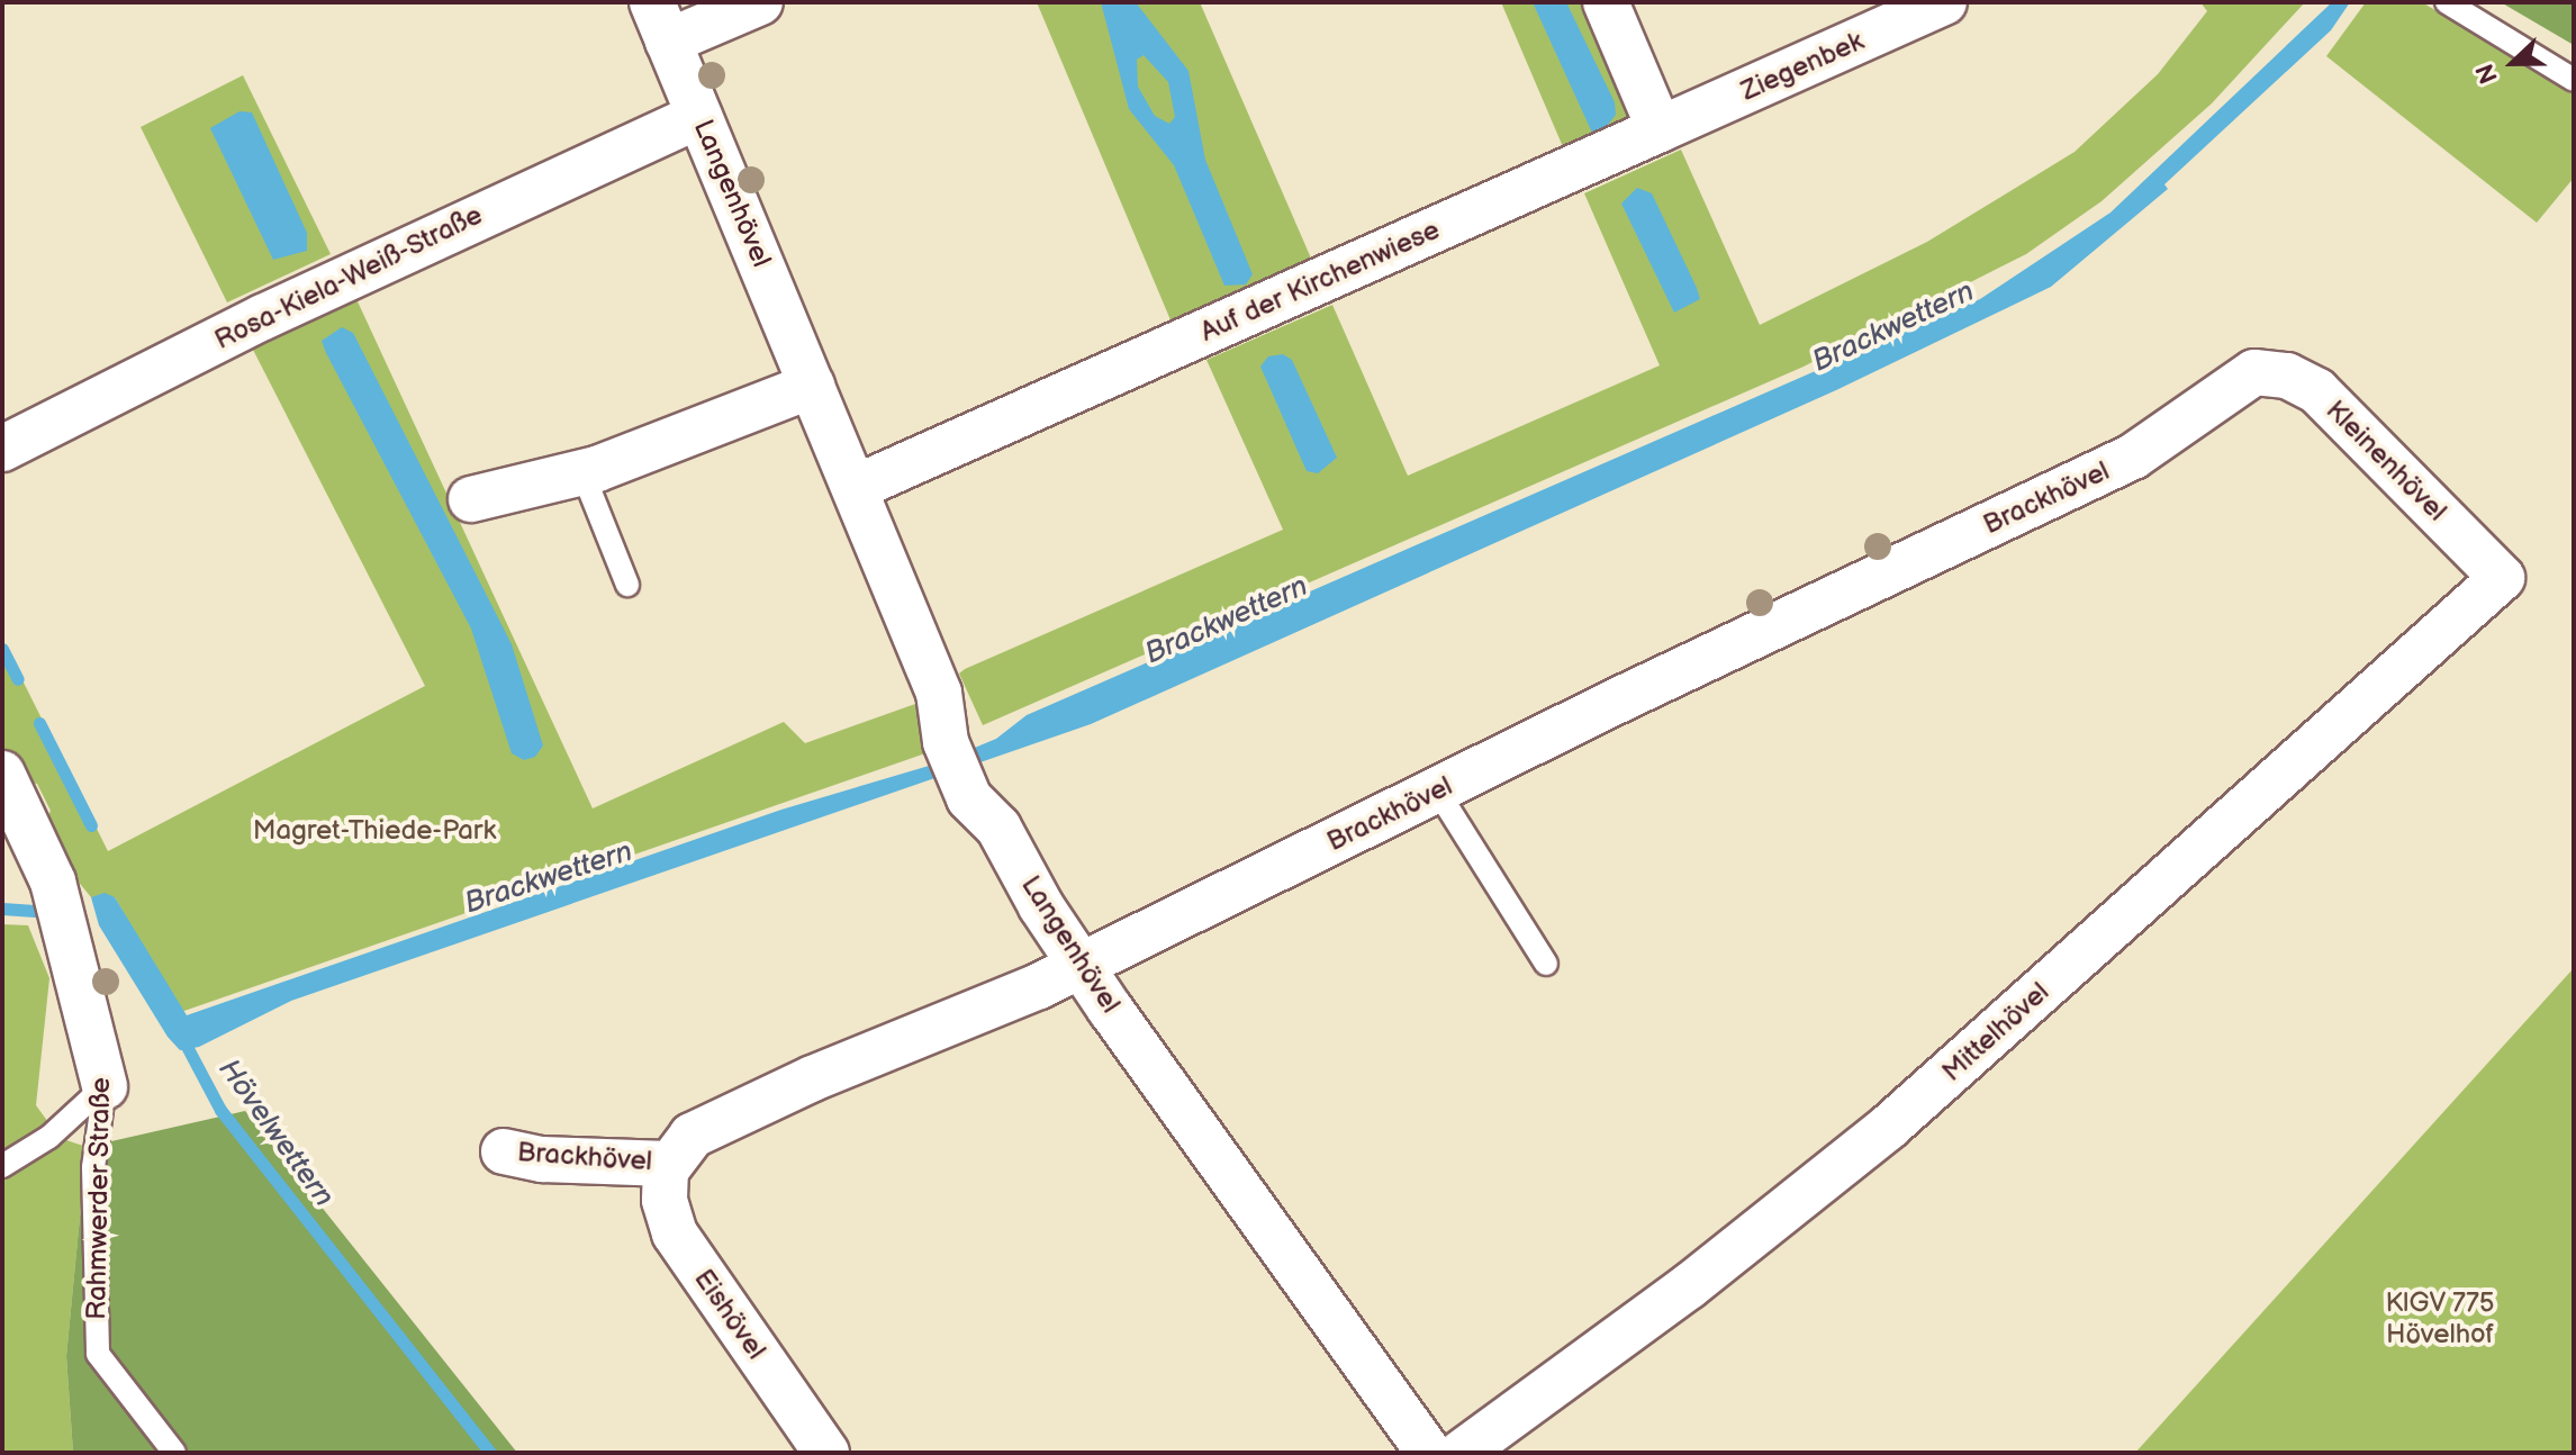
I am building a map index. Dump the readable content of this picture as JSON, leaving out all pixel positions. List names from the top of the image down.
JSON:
{
  "streets": {
    "street": [
      "Ziegenbek",
      "Langenhövel",
      "Rosa-Kiela-Weiß-Straße",
      "Auf der Kirchenwiese",
      "Kleinenhövel",
      "Brackhövel",
      "Mittelhövel",
      "Rahmwerder Straße",
      "Eishövel"
    ]
  },
  "crossings": [
    ["Ziegenbek", "Auf der Kirchenwiese"],
    ["Langenhövel", "Rosa-Kiela-Weiß-Straße"],
    ["Langenhövel", "Auf der Kirchenwiese"],
    ["Langenhövel", "Brackhövel"],
    ["Kleinenhövel", "Brackhövel"],
    ["Kleinenhövel", "Mittelhövel"],
    ["Brackhövel", "Eishövel"]
  ],
  "water": ["Brackwettern", "Hövelwettern"],
  "parks": ["Magret-Thiede-Park", "KlGV 775 Hövelhof"],
  "north": "left"
}
